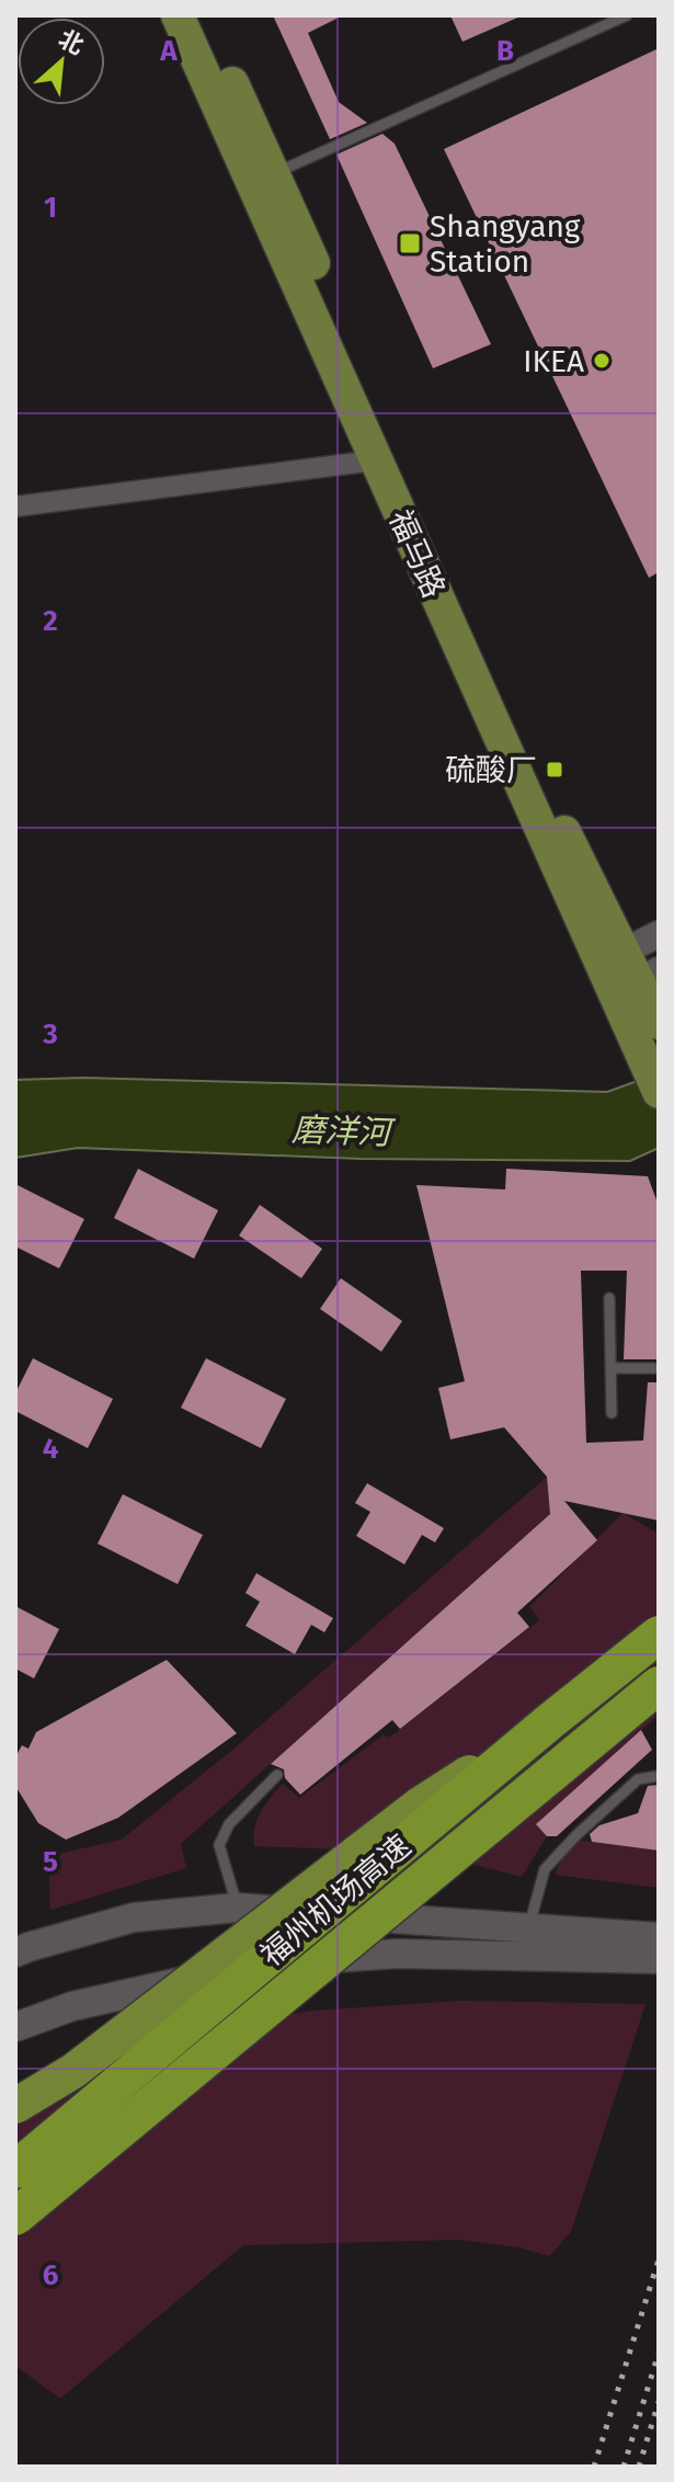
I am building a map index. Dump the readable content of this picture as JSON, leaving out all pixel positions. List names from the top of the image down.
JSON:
{
  "streets": {
    "highway": ["福州机场高速"],
    "main road": ["福马路"]
  },
  "water": ["磨洋河"],
  "places": {
    "transit": ["Shangyang Station", "硫酸厂"],
    "other": ["IKEA"]
  },
  "north": "top right",
  "grid": {
    "columns": ["A", "B"],
    "rows": [
      "1",
      "2",
      "3",
      "4",
      "5",
      "6"
    ]
  }
}
